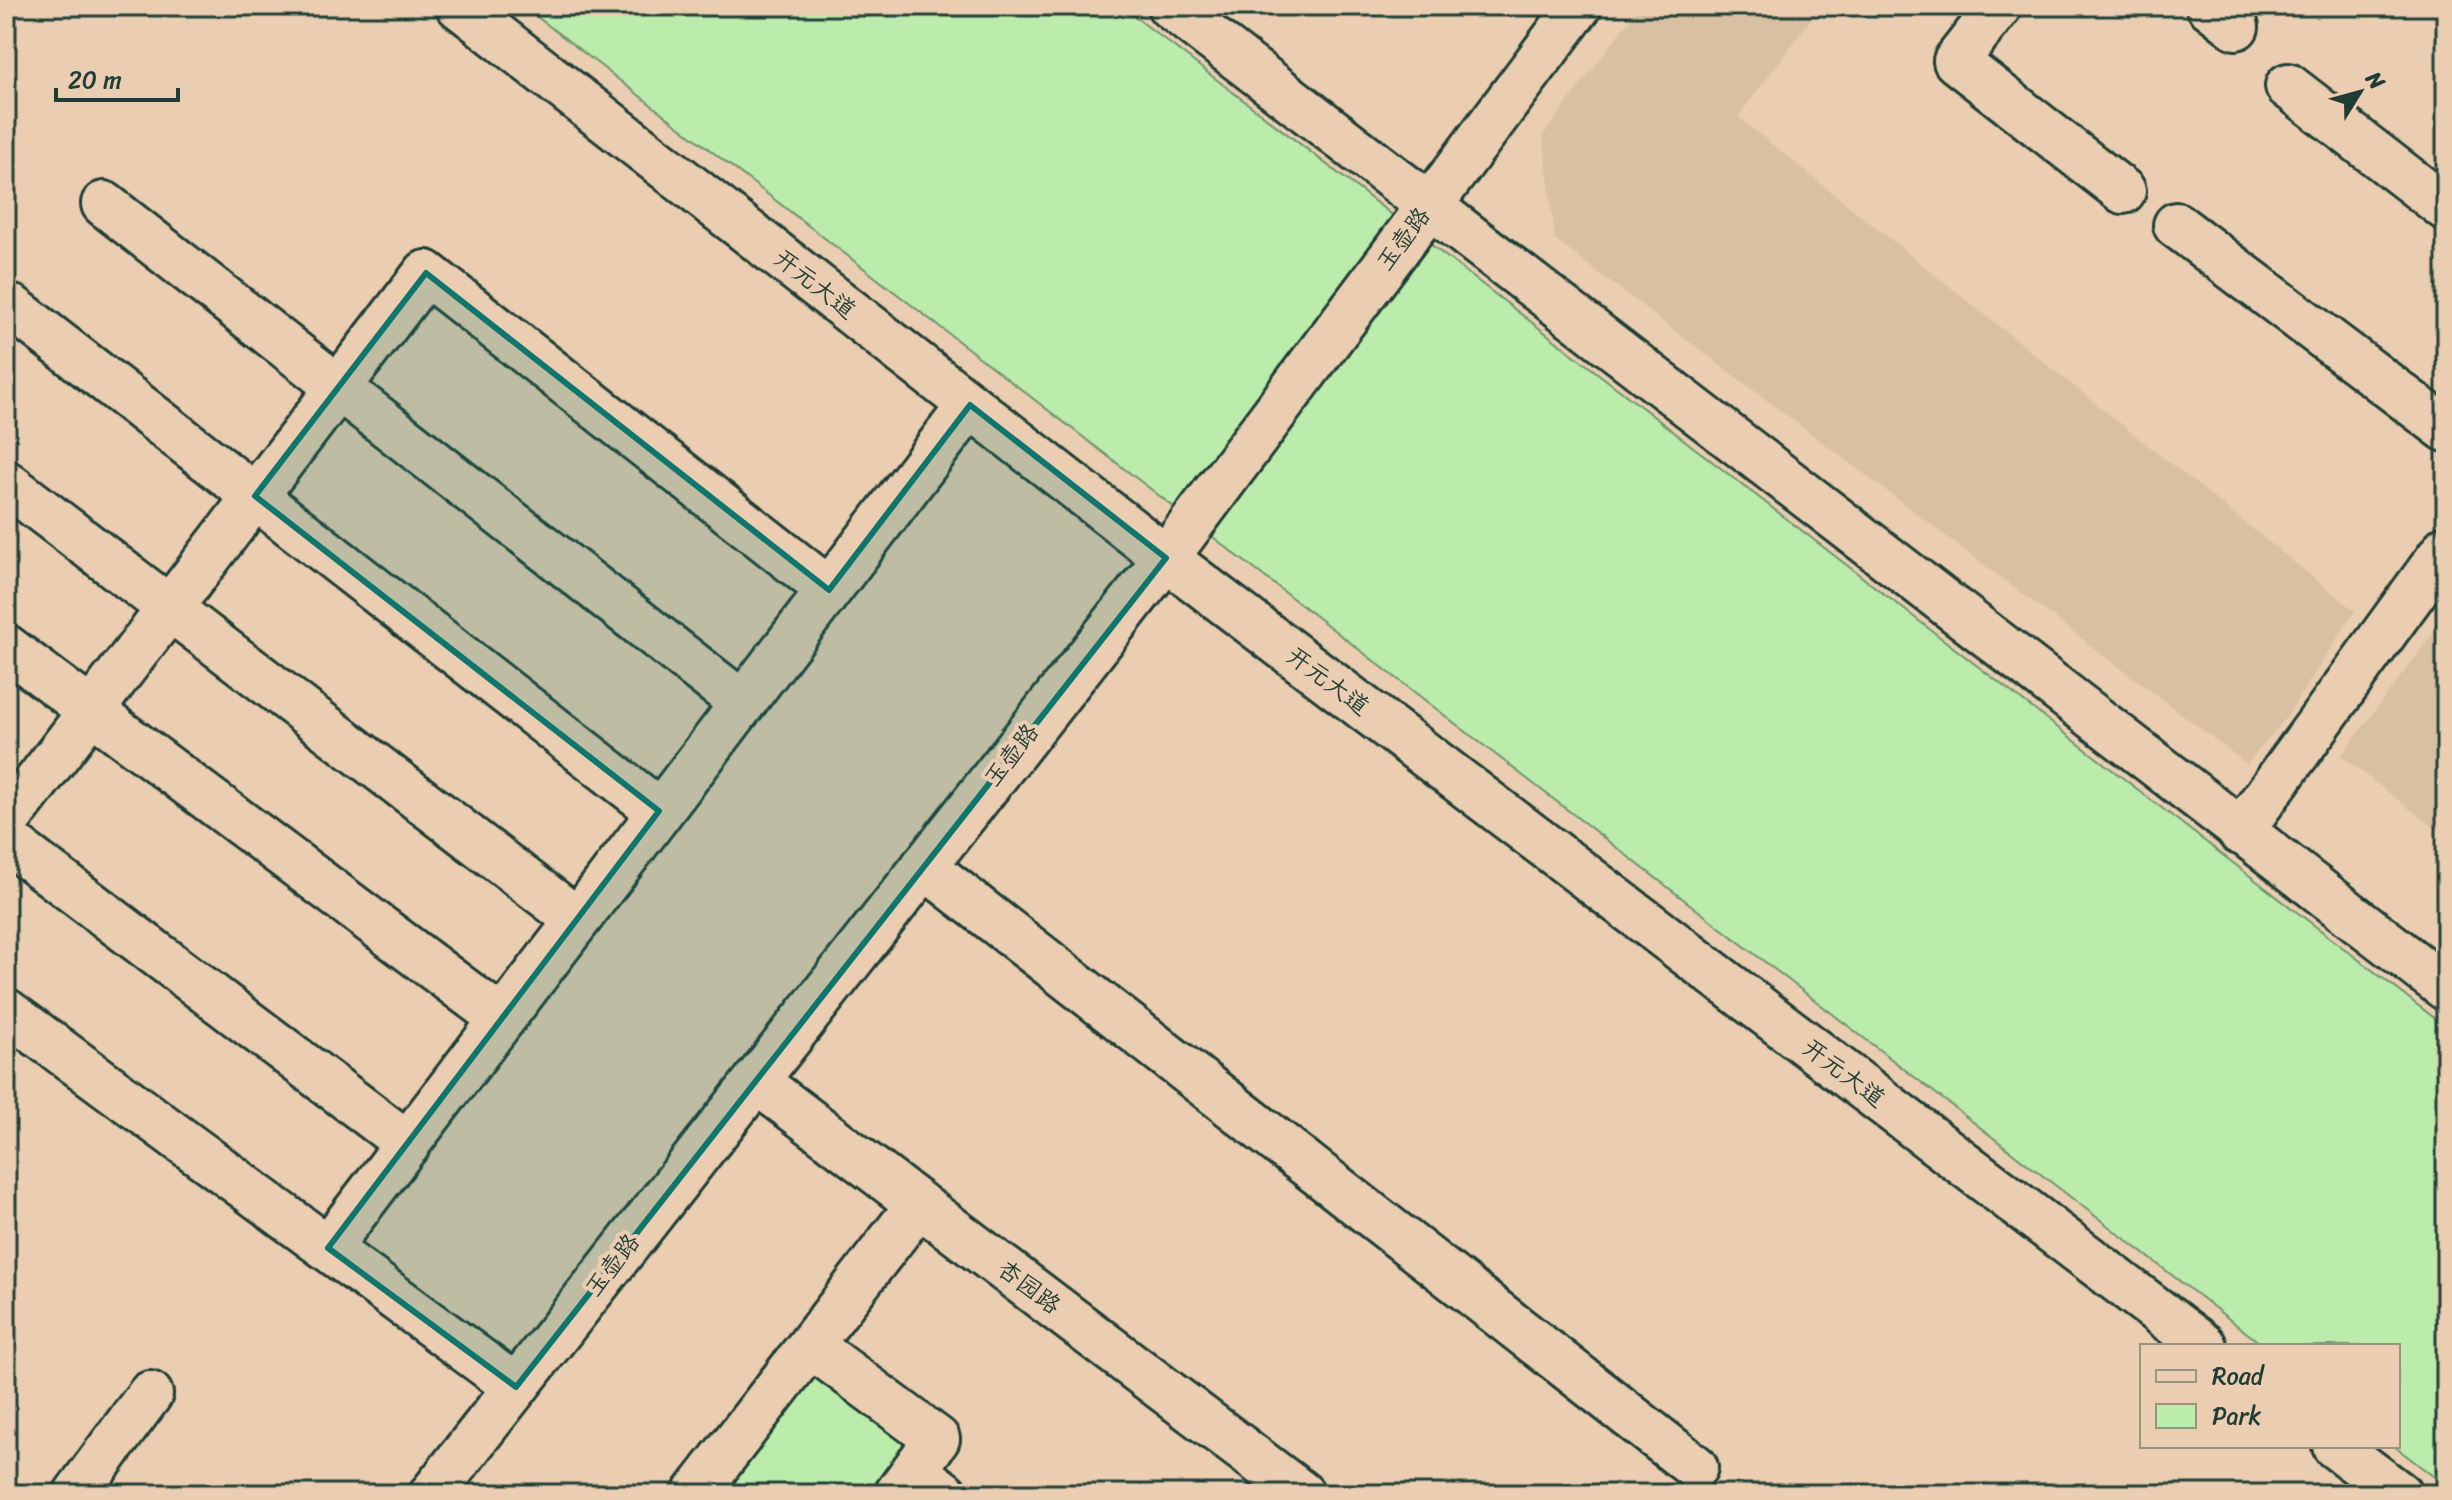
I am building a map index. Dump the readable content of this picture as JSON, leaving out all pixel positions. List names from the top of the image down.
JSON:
{
  "streets": {
    "street": ["玉壶路", "开元大道", "杏园路"]
  },
  "crossings": [
    ["玉壶路", "开元大道"],
    ["玉壶路", "杏园路"]
  ],
  "legend": ["Road", "Park"],
  "scale_bar": "20 m",
  "north": "top right"
}
